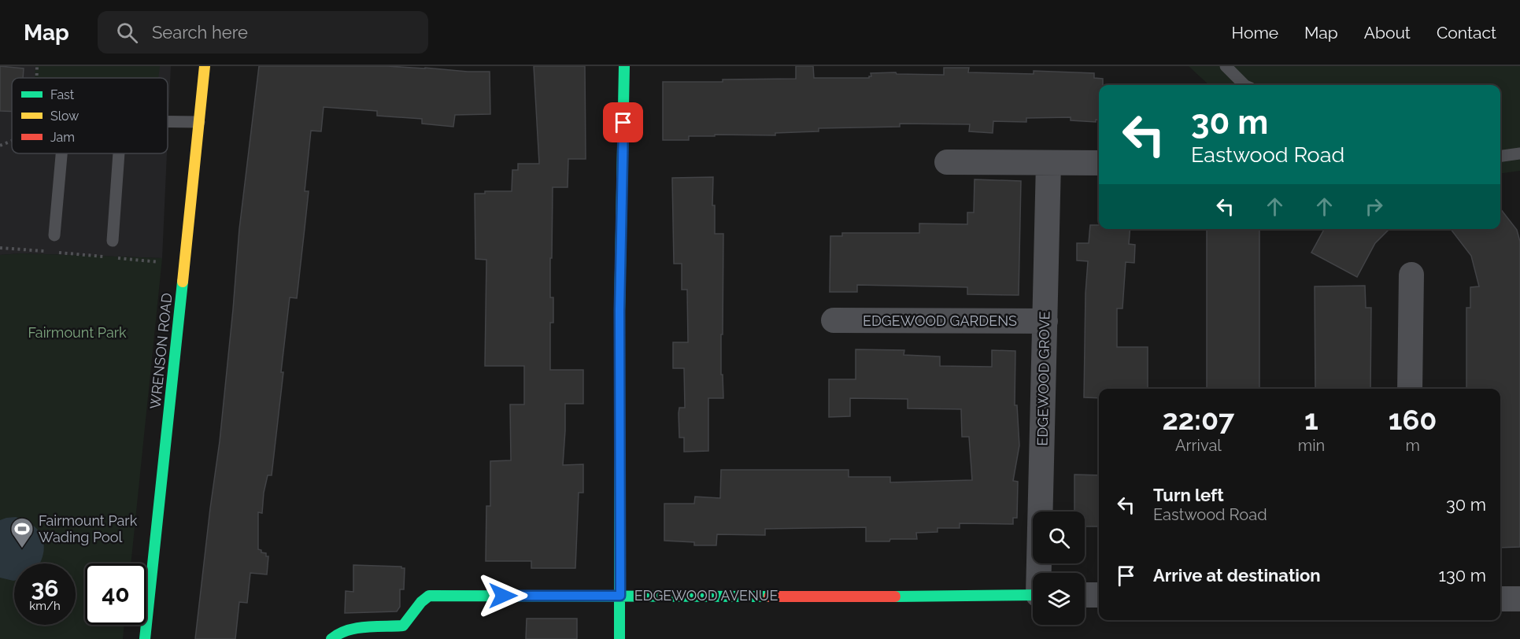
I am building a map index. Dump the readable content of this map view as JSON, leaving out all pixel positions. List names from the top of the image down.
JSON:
{
  "streets": {
    "street": [
      "EDGEWOOD GARDENS",
      "WRENSON ROAD",
      "EDGEWOOD GROVE",
      "EDGEWOOD AVENUE"
    ]
  },
  "crossings": [
    ["EDGEWOOD GARDENS", "EDGEWOOD GROVE"]
  ],
  "parks": ["Fairmount Park"],
  "places": {
    "sports": ["Fairmount Park Wading Pool"]
  },
  "legend": ["Fast", "Slow", "Jam"],
  "page": {
    "header": "Map",
    "search": "Search here",
    "nav": [
      "Home",
      "Map",
      "About",
      "Contact"
    ],
    "turn": ["30 m", "Eastwood Road"],
    "eta": [
      "22:07",
      "Arrival",
      "1",
      "min",
      "160",
      "m"
    ],
    "list": [
      {
        "name": "Turn left",
        "note": "Eastwood Road",
        "value": "30 m"
      },
      {
        "name": "Arrive at destination",
        "value": "130 m"
      }
    ],
    "speed": "36 km/h",
    "limit": "40"
  }
}
